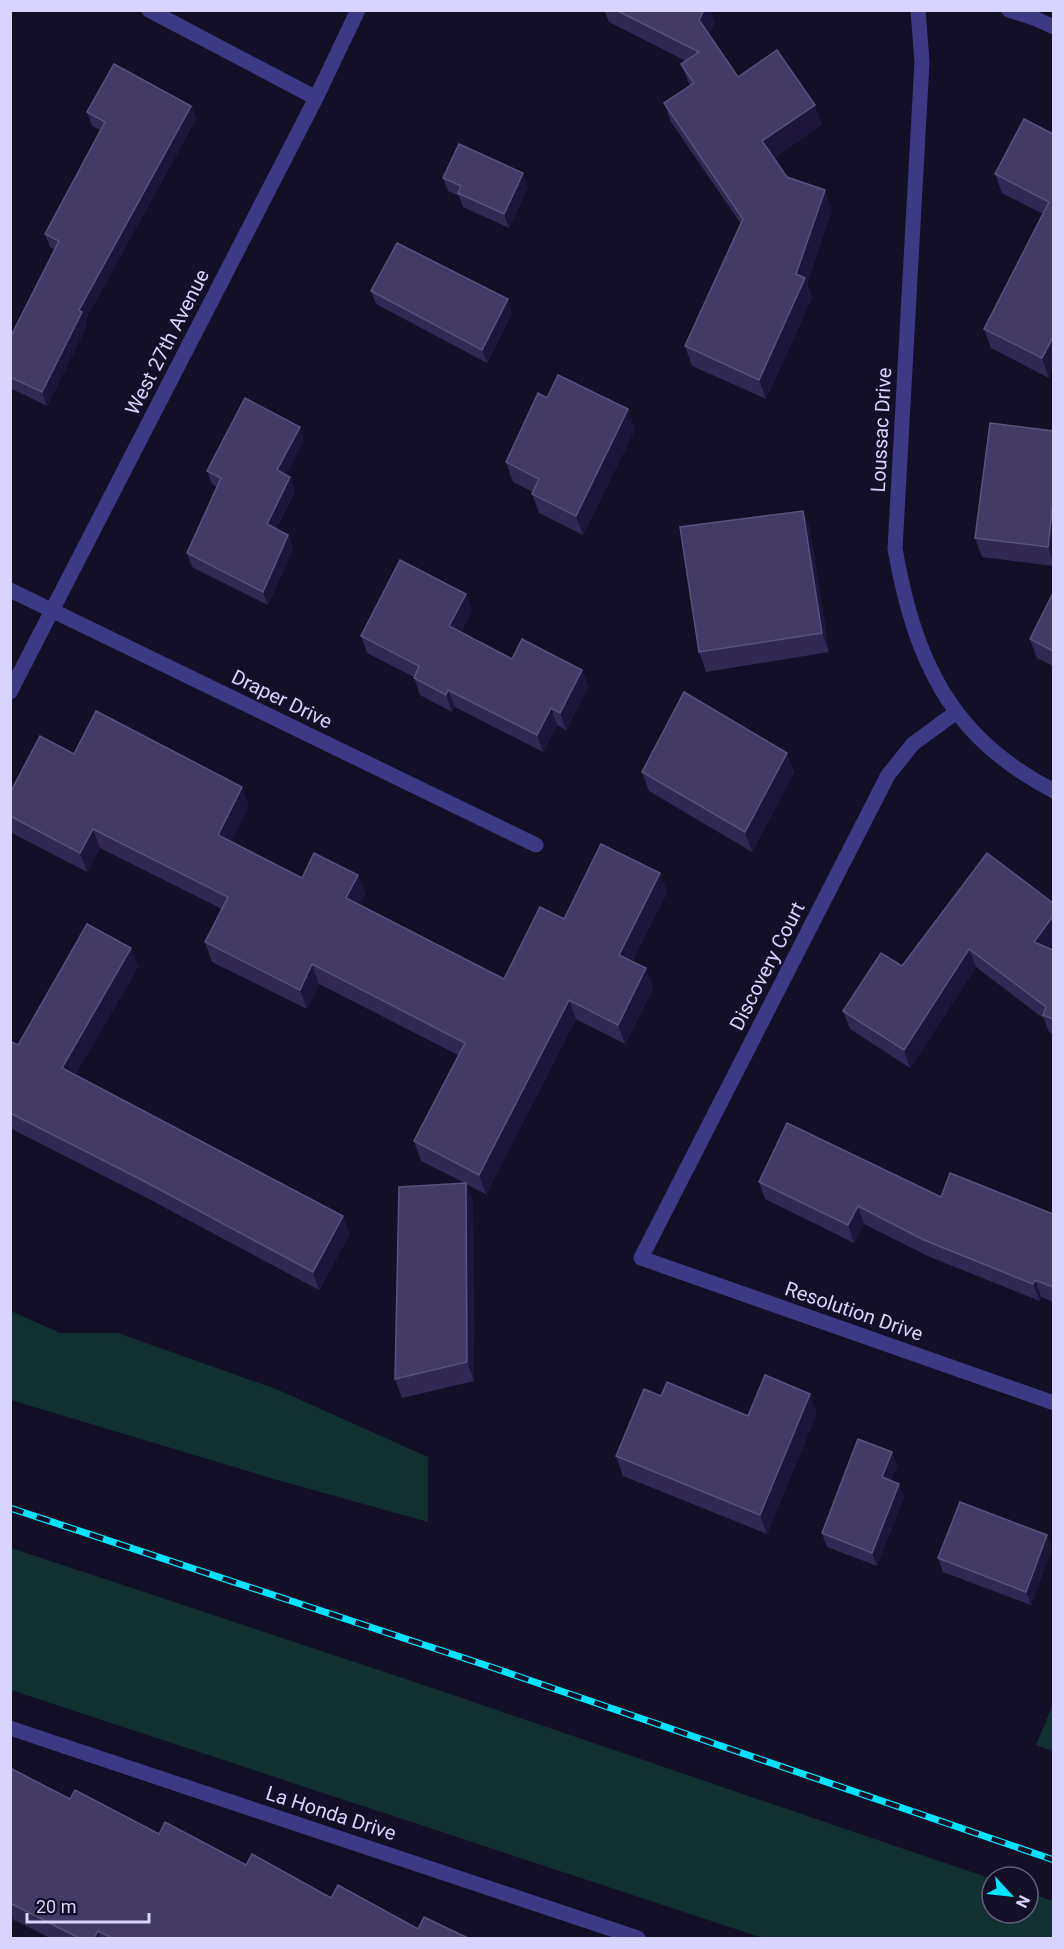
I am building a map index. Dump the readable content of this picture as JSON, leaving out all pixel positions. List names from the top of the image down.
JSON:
{
  "streets": {
    "street": [
      "West 27th Avenue",
      "Loussac Drive",
      "Draper Drive",
      "Discovery Court",
      "Resolution Drive",
      "La Honda Drive"
    ]
  },
  "crossings": [
    ["West 27th Avenue", "Draper Drive"],
    ["Loussac Drive", "Discovery Court"],
    ["Discovery Court", "Resolution Drive"]
  ],
  "scale_bar": "20 m",
  "north": "bottom right"
}
